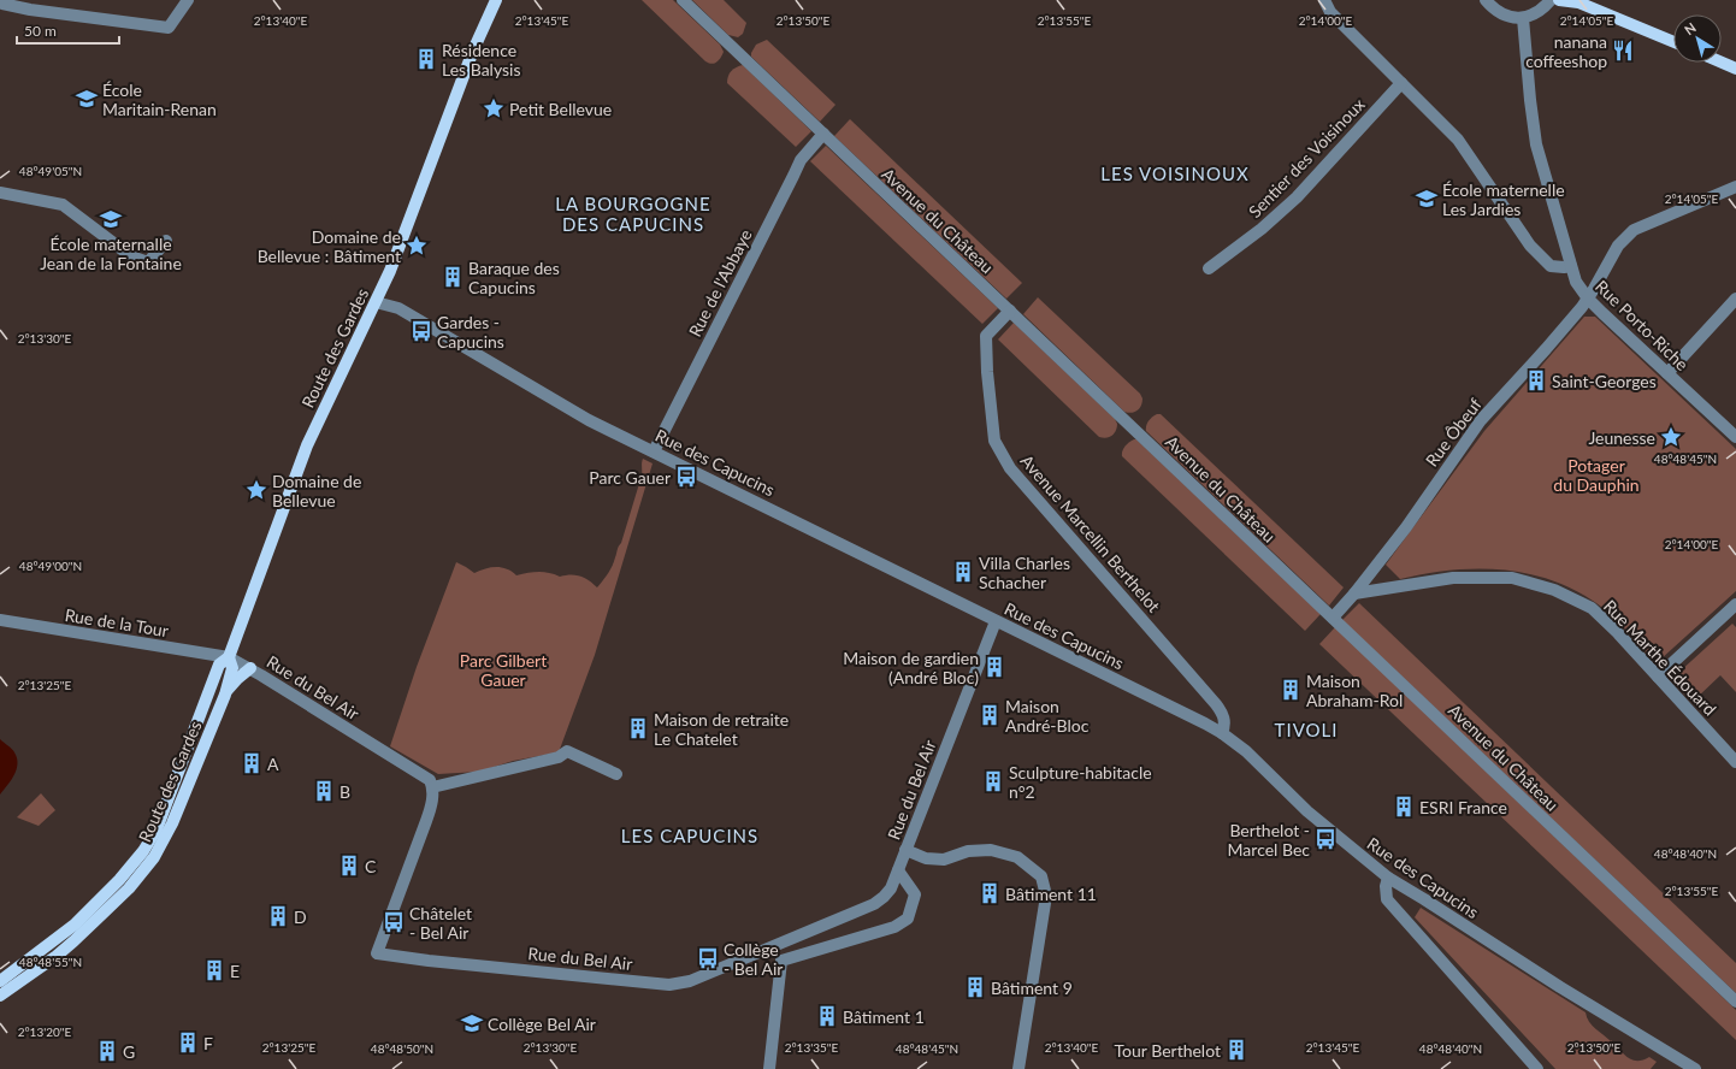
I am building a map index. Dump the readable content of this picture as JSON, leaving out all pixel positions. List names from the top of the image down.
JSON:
{
  "streets": {
    "main road": ["Route des Gardes"],
    "street": [
      "Sentier des Voisinoux",
      "Avenue du Château",
      "Rue de l'Abbaye",
      "Rue Porto-Riche",
      "Rue Ôbeuf",
      "Rue des Capucins",
      "Avenue Marcellin Berthelot",
      "Rue de la Tour",
      "Rue Marthe Édouard",
      "Rue du Bel Air"
    ]
  },
  "crossings": [
    ["Avenue du Château", "Rue de l'Abbaye"],
    ["Avenue du Château", "Avenue Marcellin Berthelot"],
    ["Rue de l'Abbaye", "Rue des Capucins"],
    ["Rue Porto-Riche", "Rue Ôbeuf"],
    ["Route des Gardes", "Rue des Capucins"],
    ["Route des Gardes", "Rue de la Tour"],
    ["Route des Gardes", "Rue du Bel Air"],
    ["Rue Ôbeuf", "Rue Marthe Édouard"],
    ["Rue des Capucins", "Avenue Marcellin Berthelot"],
    ["Rue des Capucins", "Rue du Bel Air"],
    ["Rue de la Tour", "Rue du Bel Air"]
  ],
  "districts": [
    "LES VOISINOUX",
    "LA BOURGOGNE DES CAPUCINS",
    "TIVOLI",
    "LES CAPUCINS"
  ],
  "parks": ["Potager du Dauphin", "Parc Gilbert Gauer"],
  "places": {
    "restaurant": ["nanana coffeeshop"],
    "building": [
      "Résidence Les Balysis",
      "Baraque des Capucins",
      "Saint-Georges",
      "Villa Charles Schacher",
      "Maison de gardien (André Bloc)",
      "Maison Abraham-Rol",
      "Maison André-Bloc",
      "Maison de retraite Le Chatelet",
      "A",
      "Sculpture-habitacle n°2",
      "B",
      "ESRI France",
      "C",
      "Bâtiment 11",
      "D",
      "E",
      "Bâtiment 9",
      "Bâtiment 1",
      "F",
      "Tour Berthelot",
      "G"
    ],
    "school or university": [
      "École Maritain-Renan",
      "École maternelle Les Jardies",
      "École maternalle Jean de la Fontaine",
      "Collège Bel Air"
    ],
    "place": [
      "Petit Bellevue",
      "Domaine de Bellevue : Bâtiment",
      "Jeunesse",
      "Domaine de Bellevue"
    ],
    "bus stop": [
      "Gardes - Capucins",
      "Parc Gauer",
      "Berthelot - Marcel Bec",
      "Châtelet - Bel Air",
      "Collège - Bel Air"
    ]
  },
  "scale_bar": "50 m",
  "north": "top left",
  "coordinates": [
    "2°13'40\"E",
    "2°13'45\"E",
    "2°13'50\"E",
    "2°13'55\"E",
    "2°14'00\"E",
    "2°14'05\"E",
    "48°49'05\"N",
    "2°13'30\"E",
    "48°48'45\"N",
    "48°49'00\"N",
    "2°13'25\"E",
    "48°48'40\"N",
    "48°48'55\"N",
    "2°13'20\"E",
    "2°13'35\"E",
    "48°48'50\"N"
  ]
}
